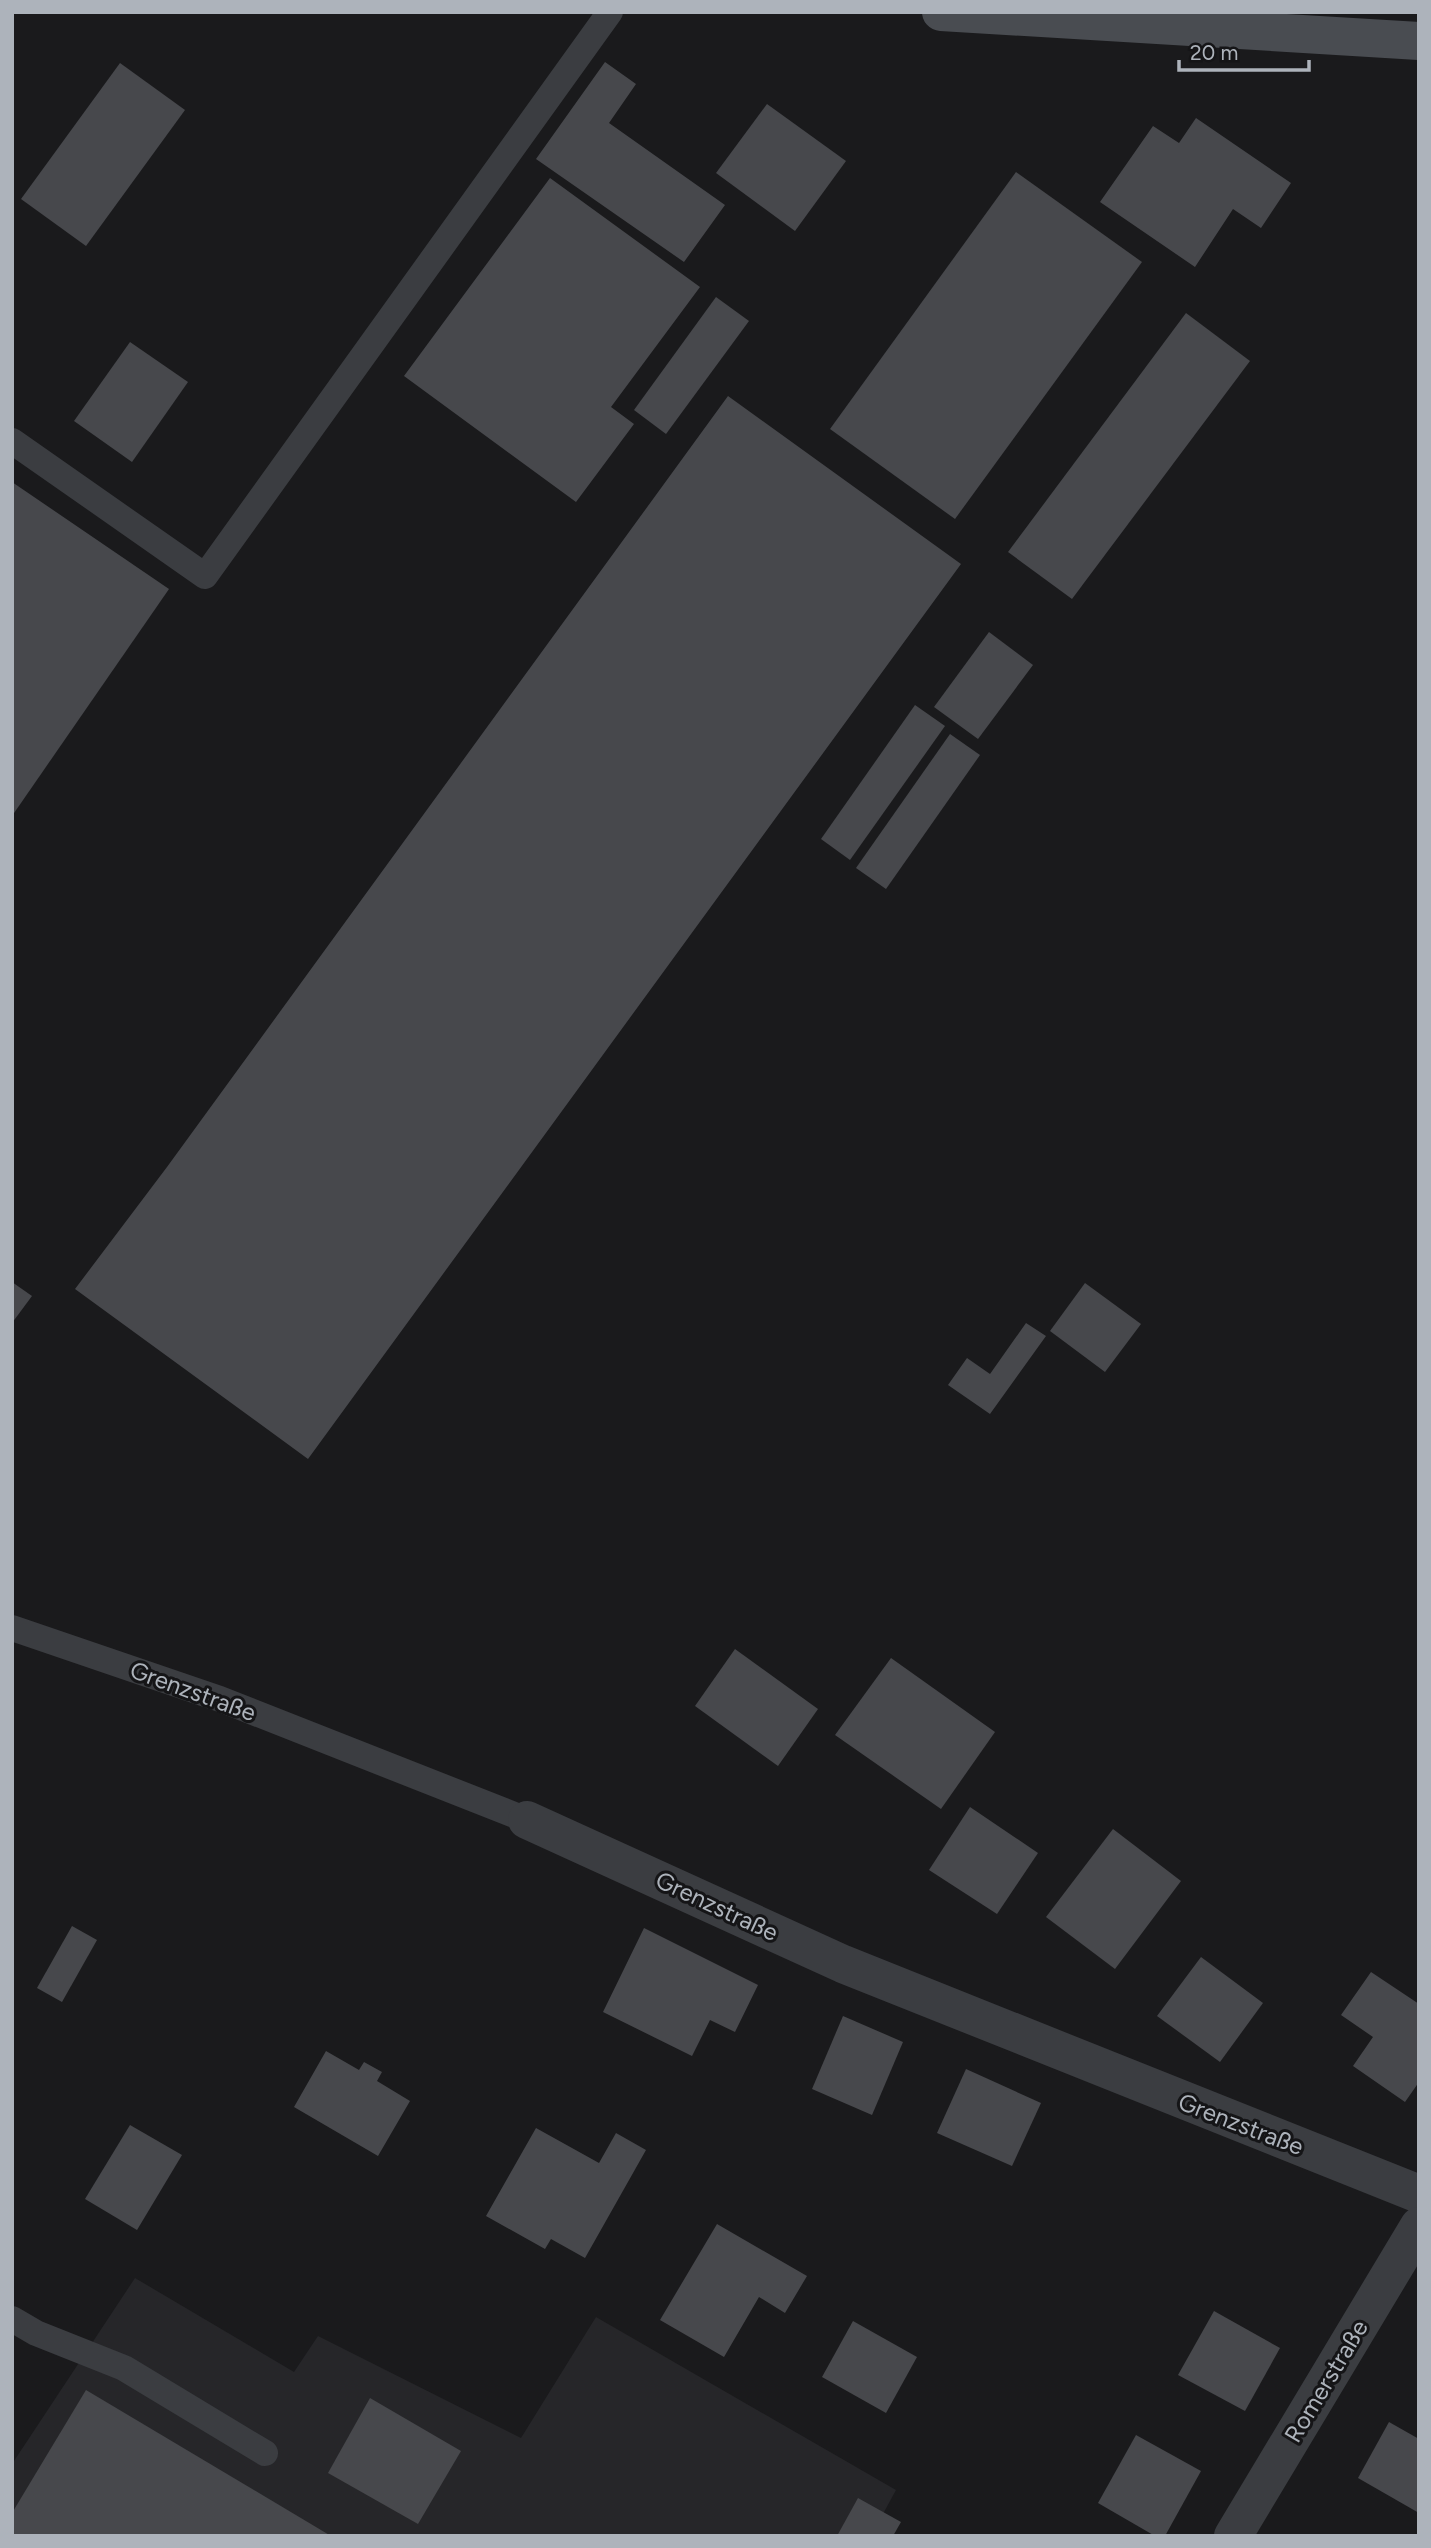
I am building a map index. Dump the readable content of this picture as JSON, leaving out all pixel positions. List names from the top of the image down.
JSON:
{
  "streets": {
    "street": ["Grenzstraße", "Romerstraße"]
  },
  "scale_bar": "20 m"
}
